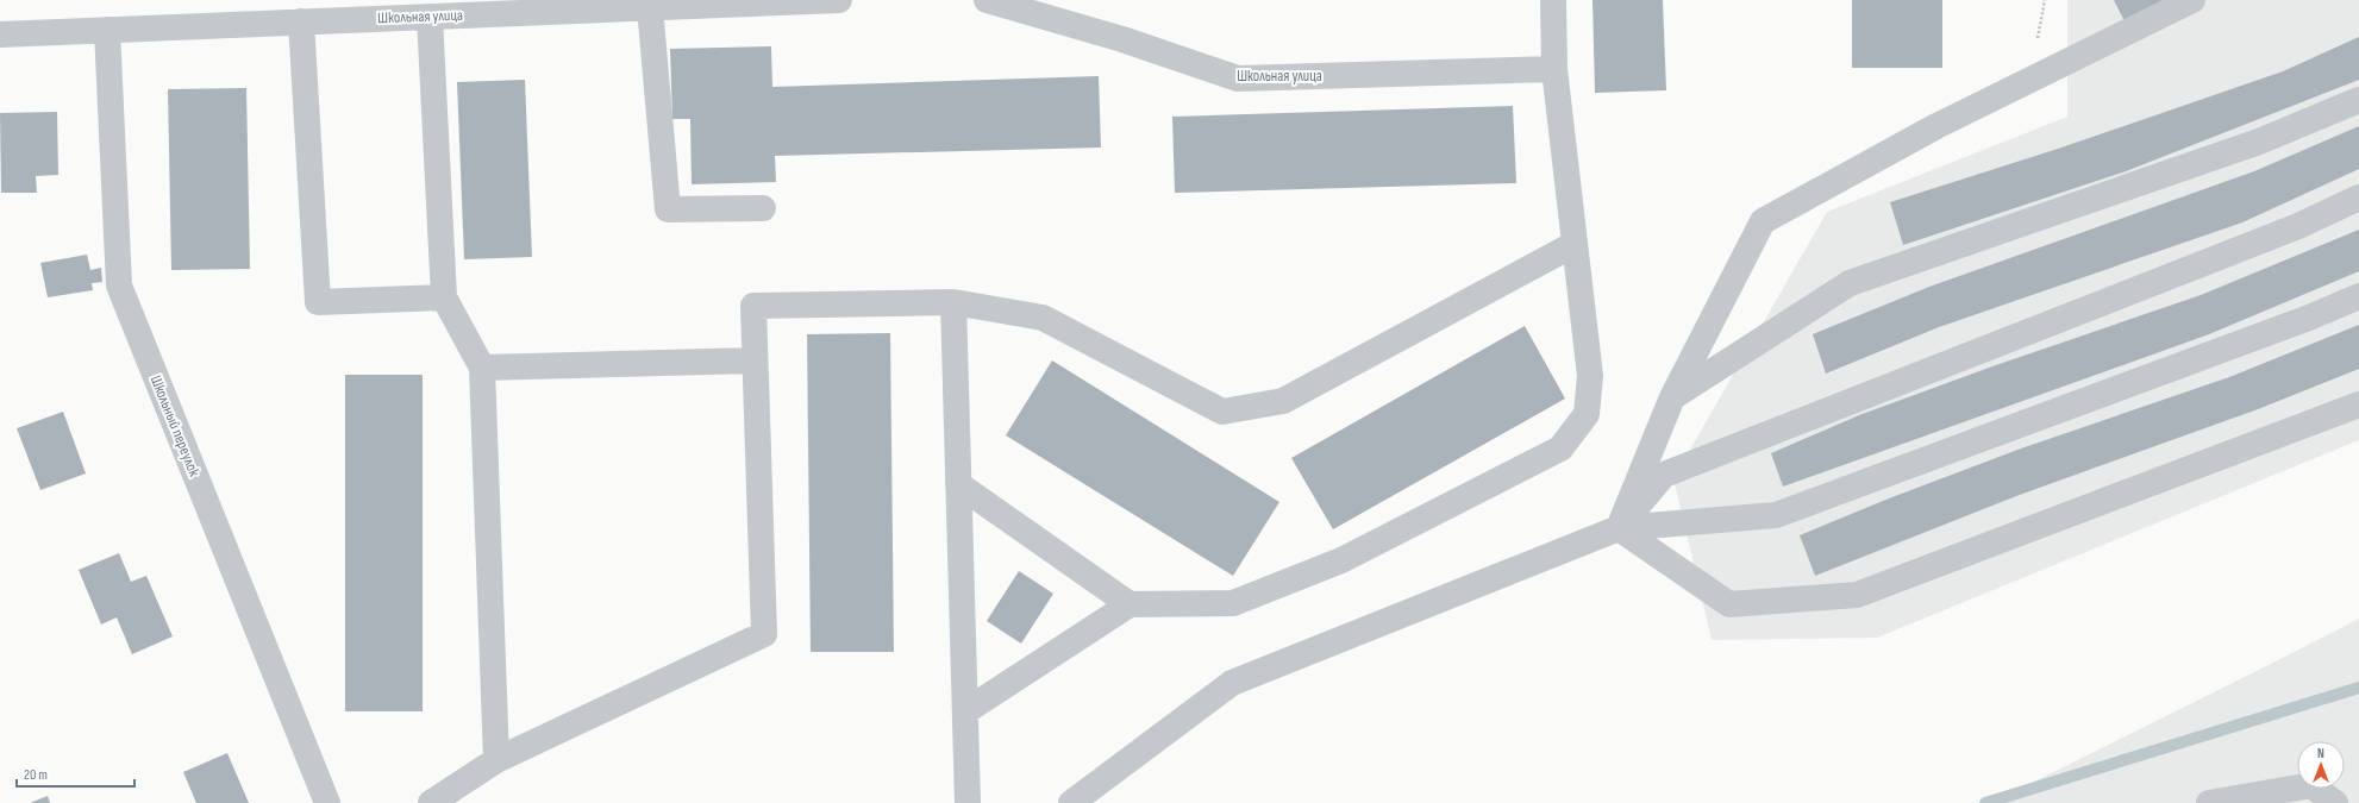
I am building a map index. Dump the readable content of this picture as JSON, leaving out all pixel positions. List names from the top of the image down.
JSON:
{
  "streets": {
    "street": ["Школьная улица", "Школьный переулок"]
  },
  "crossings": [
    ["Школьная улица", "Школьный переулок"]
  ],
  "scale_bar": "20 m",
  "north": "top"
}
